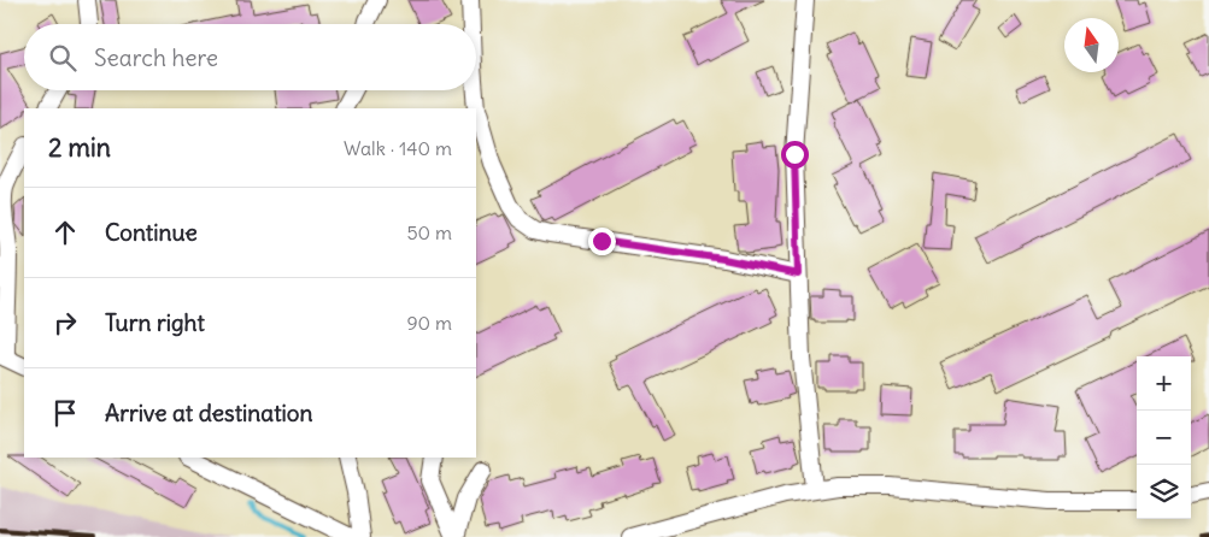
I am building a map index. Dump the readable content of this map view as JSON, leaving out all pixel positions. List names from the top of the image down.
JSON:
{
  "north": "top",
  "page": {
    "search": "Search here",
    "heading": ["2 min", "Walk · 140 m"],
    "list": [
      ["Continue", "50 m"],
      ["Turn right", "90 m"],
      "Arrive at destination"
    ],
    "map_buttons": ["+", "−"]
  }
}
